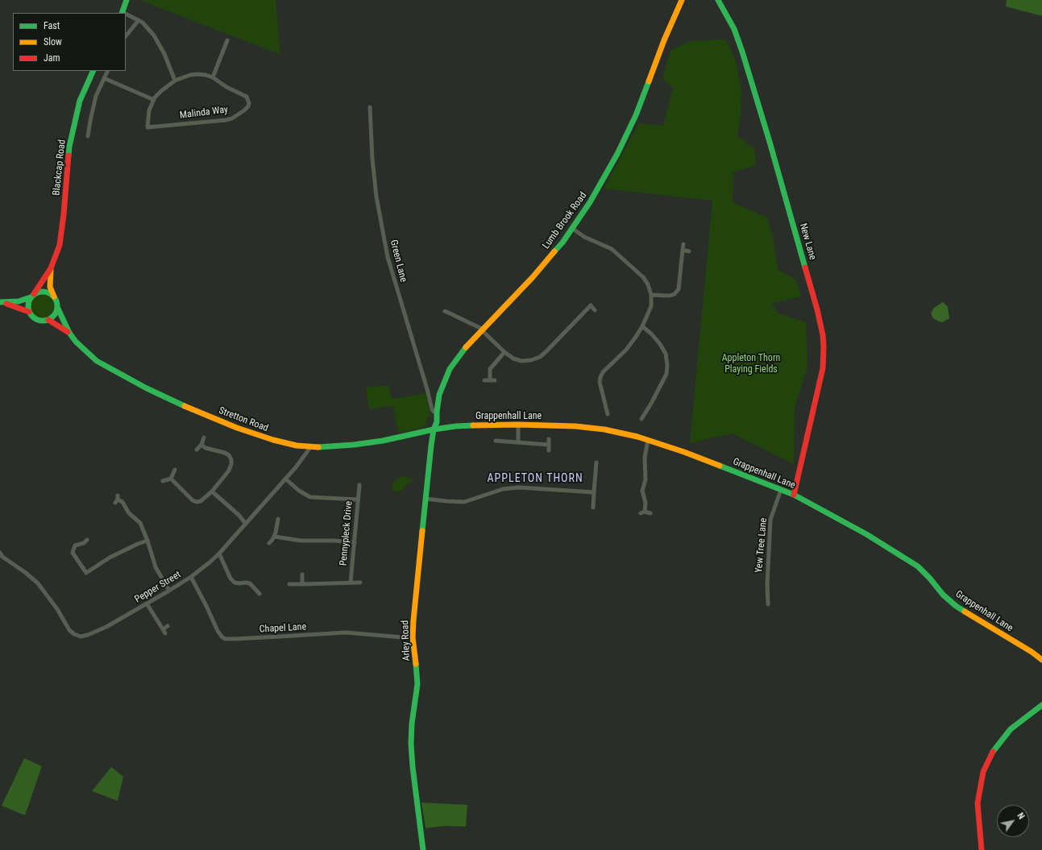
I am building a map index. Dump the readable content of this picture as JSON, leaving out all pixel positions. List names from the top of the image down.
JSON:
{
  "streets": {
    "street": [
      "Malinda Way",
      "Blackcap Road",
      "Lumb Brook Road",
      "New Lane",
      "Green Lane",
      "Grappenhall Lane",
      "Stretton Road",
      "Pennypleck Drive",
      "Yew Tree Lane",
      "Pepper Street",
      "Chapel Lane",
      "Arley Road"
    ]
  },
  "crossings": [
    ["Blackcap Road", "Stretton Road"],
    ["Lumb Brook Road", "Green Lane"],
    ["Lumb Brook Road", "Grappenhall Lane"],
    ["Lumb Brook Road", "Stretton Road"],
    ["Lumb Brook Road", "Arley Road"],
    ["New Lane", "Grappenhall Lane"],
    ["Grappenhall Lane", "Stretton Road"],
    ["Grappenhall Lane", "Yew Tree Lane"],
    ["Grappenhall Lane", "Arley Road"],
    ["Stretton Road", "Pepper Street"],
    ["Stretton Road", "Arley Road"],
    ["Pepper Street", "Chapel Lane"],
    ["Chapel Lane", "Arley Road"]
  ],
  "districts": ["APPLETON THORN"],
  "parks": ["Appleton Thorn Playing Fields"],
  "legend": ["Fast", "Slow", "Jam"],
  "north": "top right"
}
